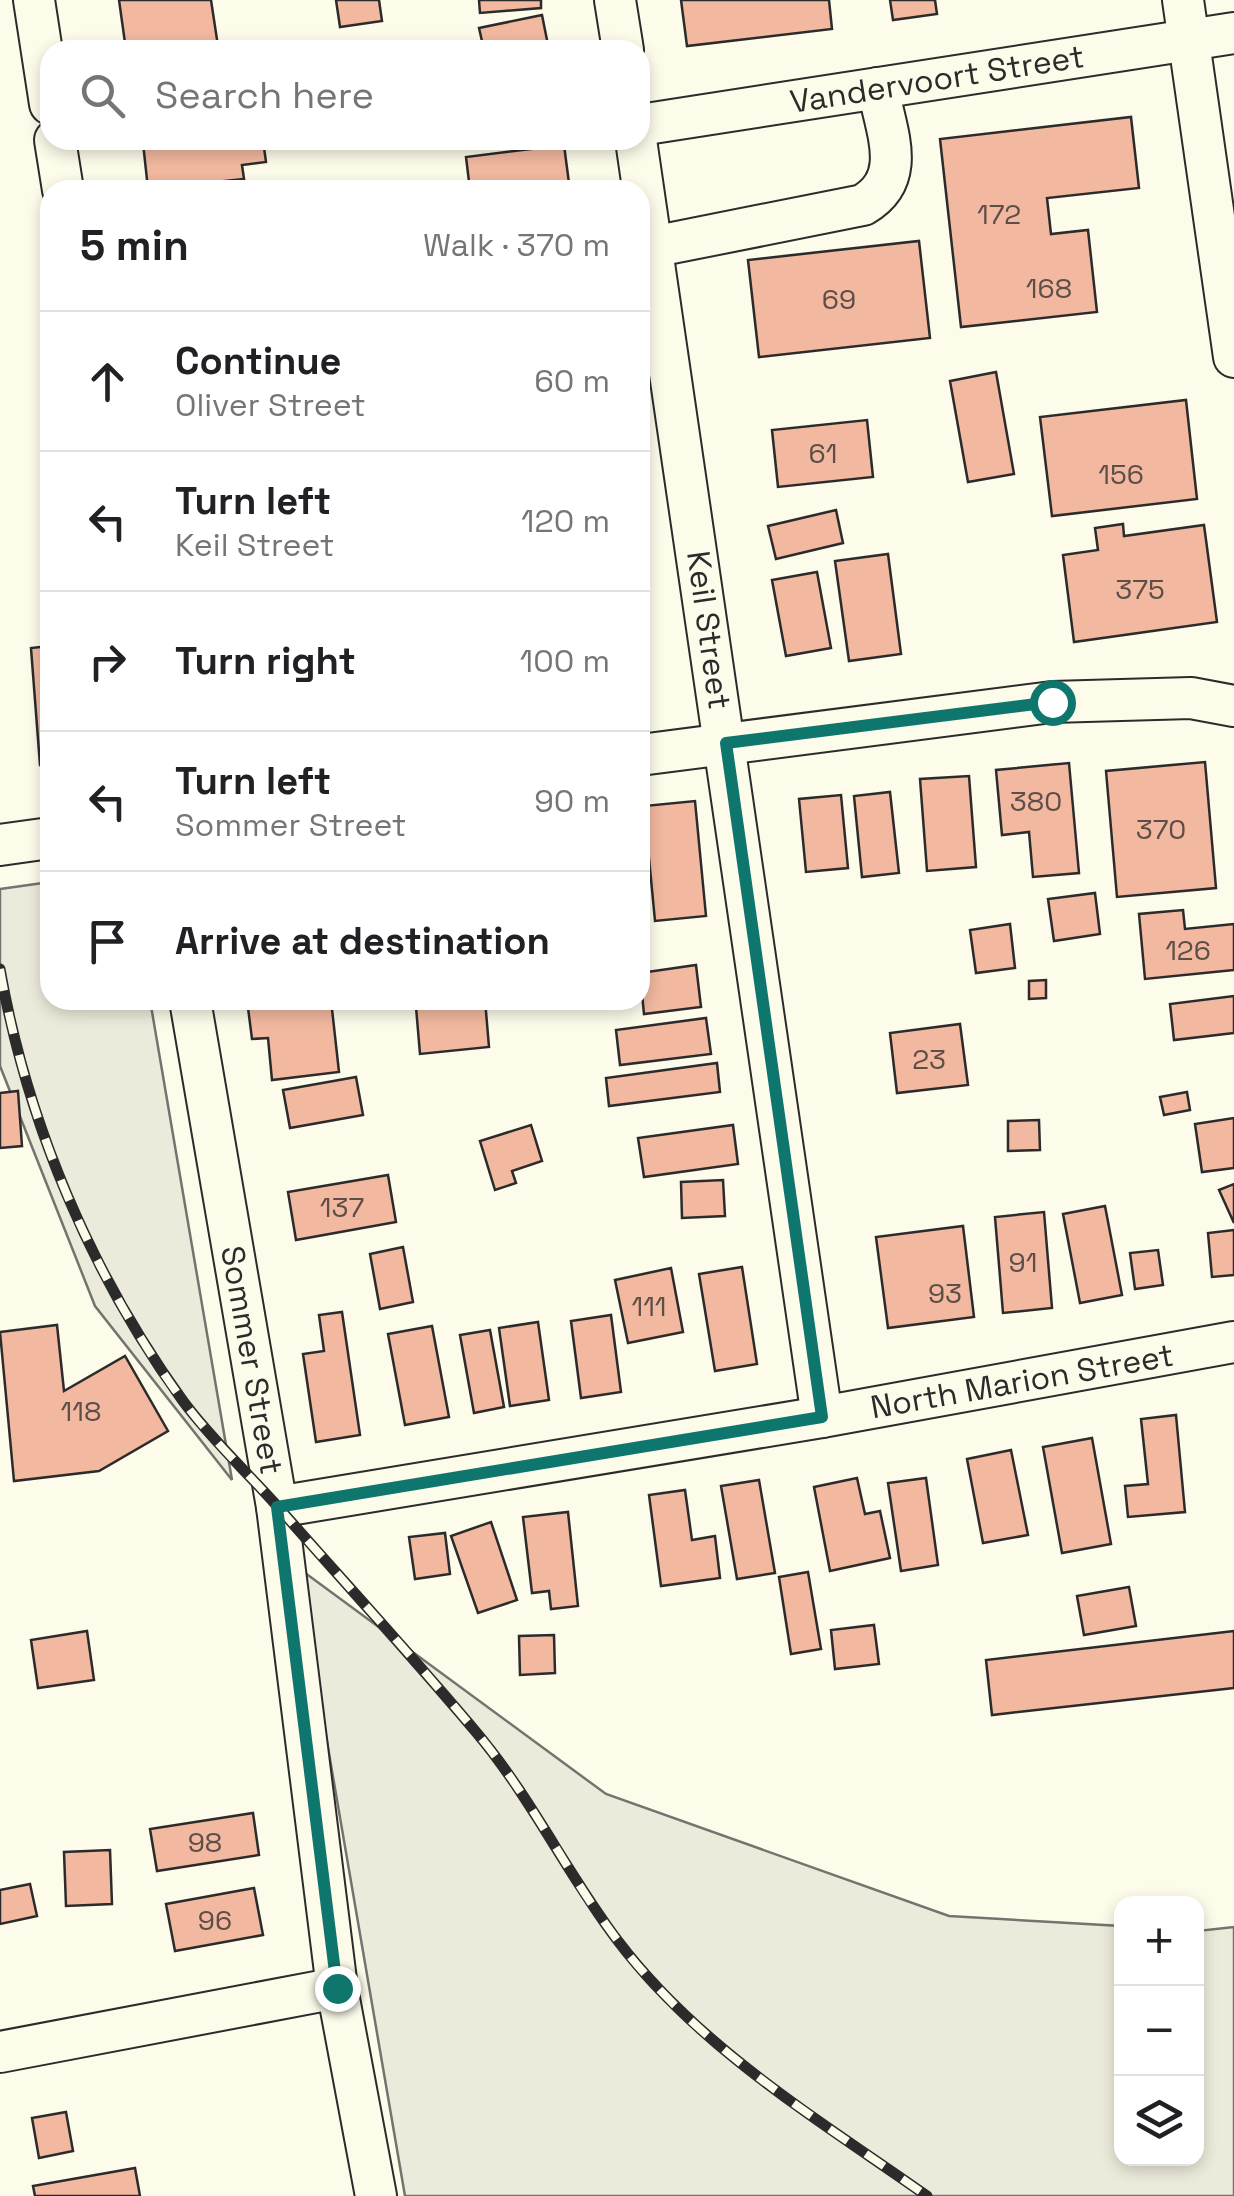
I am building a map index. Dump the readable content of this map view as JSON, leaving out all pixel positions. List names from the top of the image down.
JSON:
{
  "streets": {
    "street": [
      "Vandervoort Street",
      "Keil Street",
      "Sommer Street",
      "North Marion Street"
    ]
  },
  "crossings": [
    ["Keil Street", "North Marion Street"],
    ["Sommer Street", "North Marion Street"]
  ],
  "house_numbers": [
    "172",
    "168",
    "69",
    "61",
    "156",
    "375",
    "380",
    "370",
    "126",
    "23",
    "137",
    "91",
    "93",
    "111",
    "118",
    "98",
    "96"
  ],
  "page": {
    "search": "Search here",
    "heading": ["5 min", "Walk · 370 m"],
    "list": [
      ["Continue", "Oliver Street", "60 m"],
      ["Turn left", "Keil Street", "120 m"],
      ["Turn right", "100 m"],
      ["Turn left", "Sommer Street", "90 m"],
      "Arrive at destination"
    ],
    "map_buttons": ["+", "−"]
  }
}
